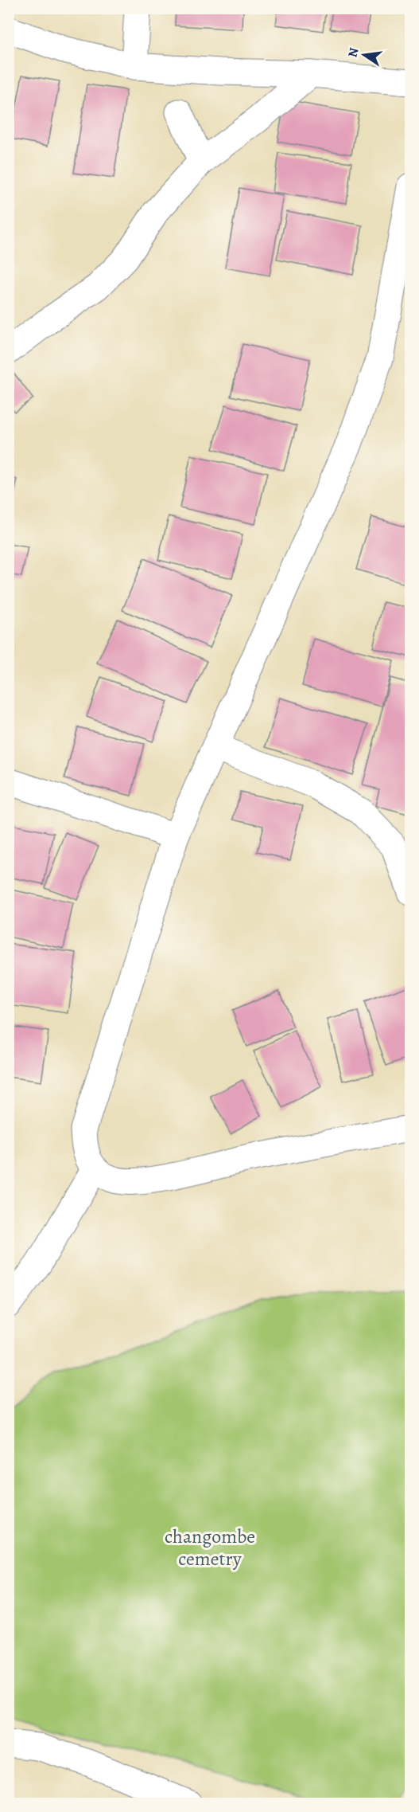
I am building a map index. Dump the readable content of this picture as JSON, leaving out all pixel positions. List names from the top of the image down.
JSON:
{
  "parks": ["changombe cemetry"],
  "north": "left"
}
